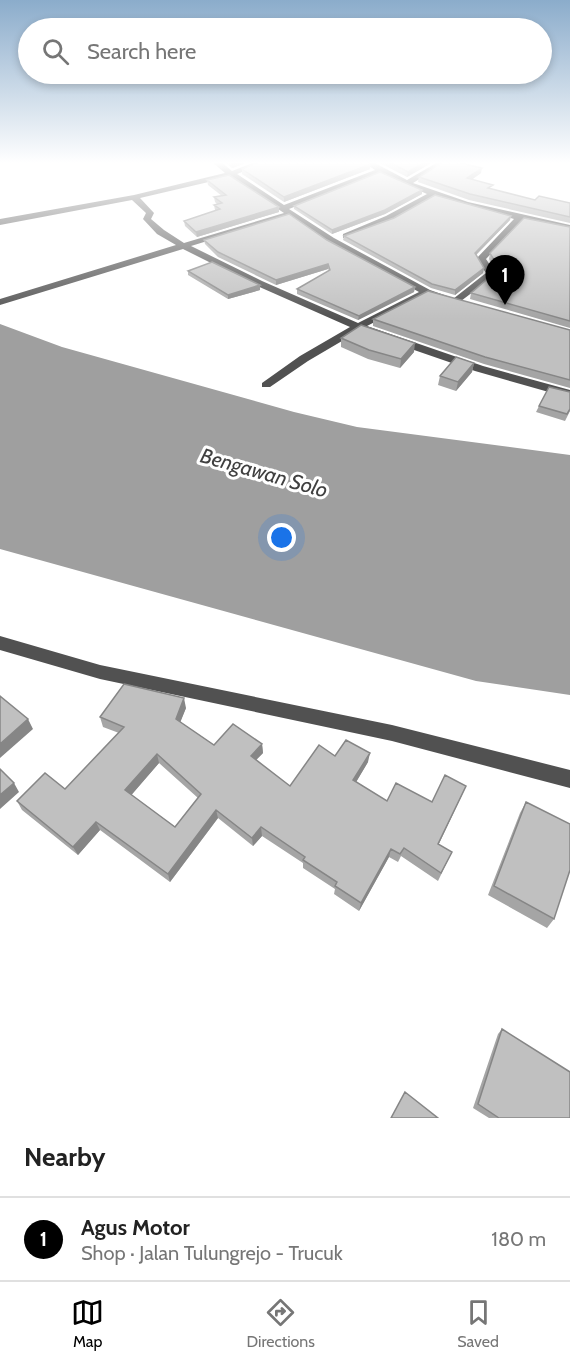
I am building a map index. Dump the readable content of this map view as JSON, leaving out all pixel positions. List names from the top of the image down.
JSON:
{
  "water": ["Bengawan Solo"],
  "page": {
    "search": "Search here",
    "pins": "1",
    "heading": "Nearby",
    "list": [
      {
        "mark": "1",
        "name": "Agus Motor",
        "note": "Shop · Jalan Tulungrejo - Trucuk",
        "value": "180 m"
      }
    ],
    "nav": ["Map", "Directions", "Saved"]
  }
}
